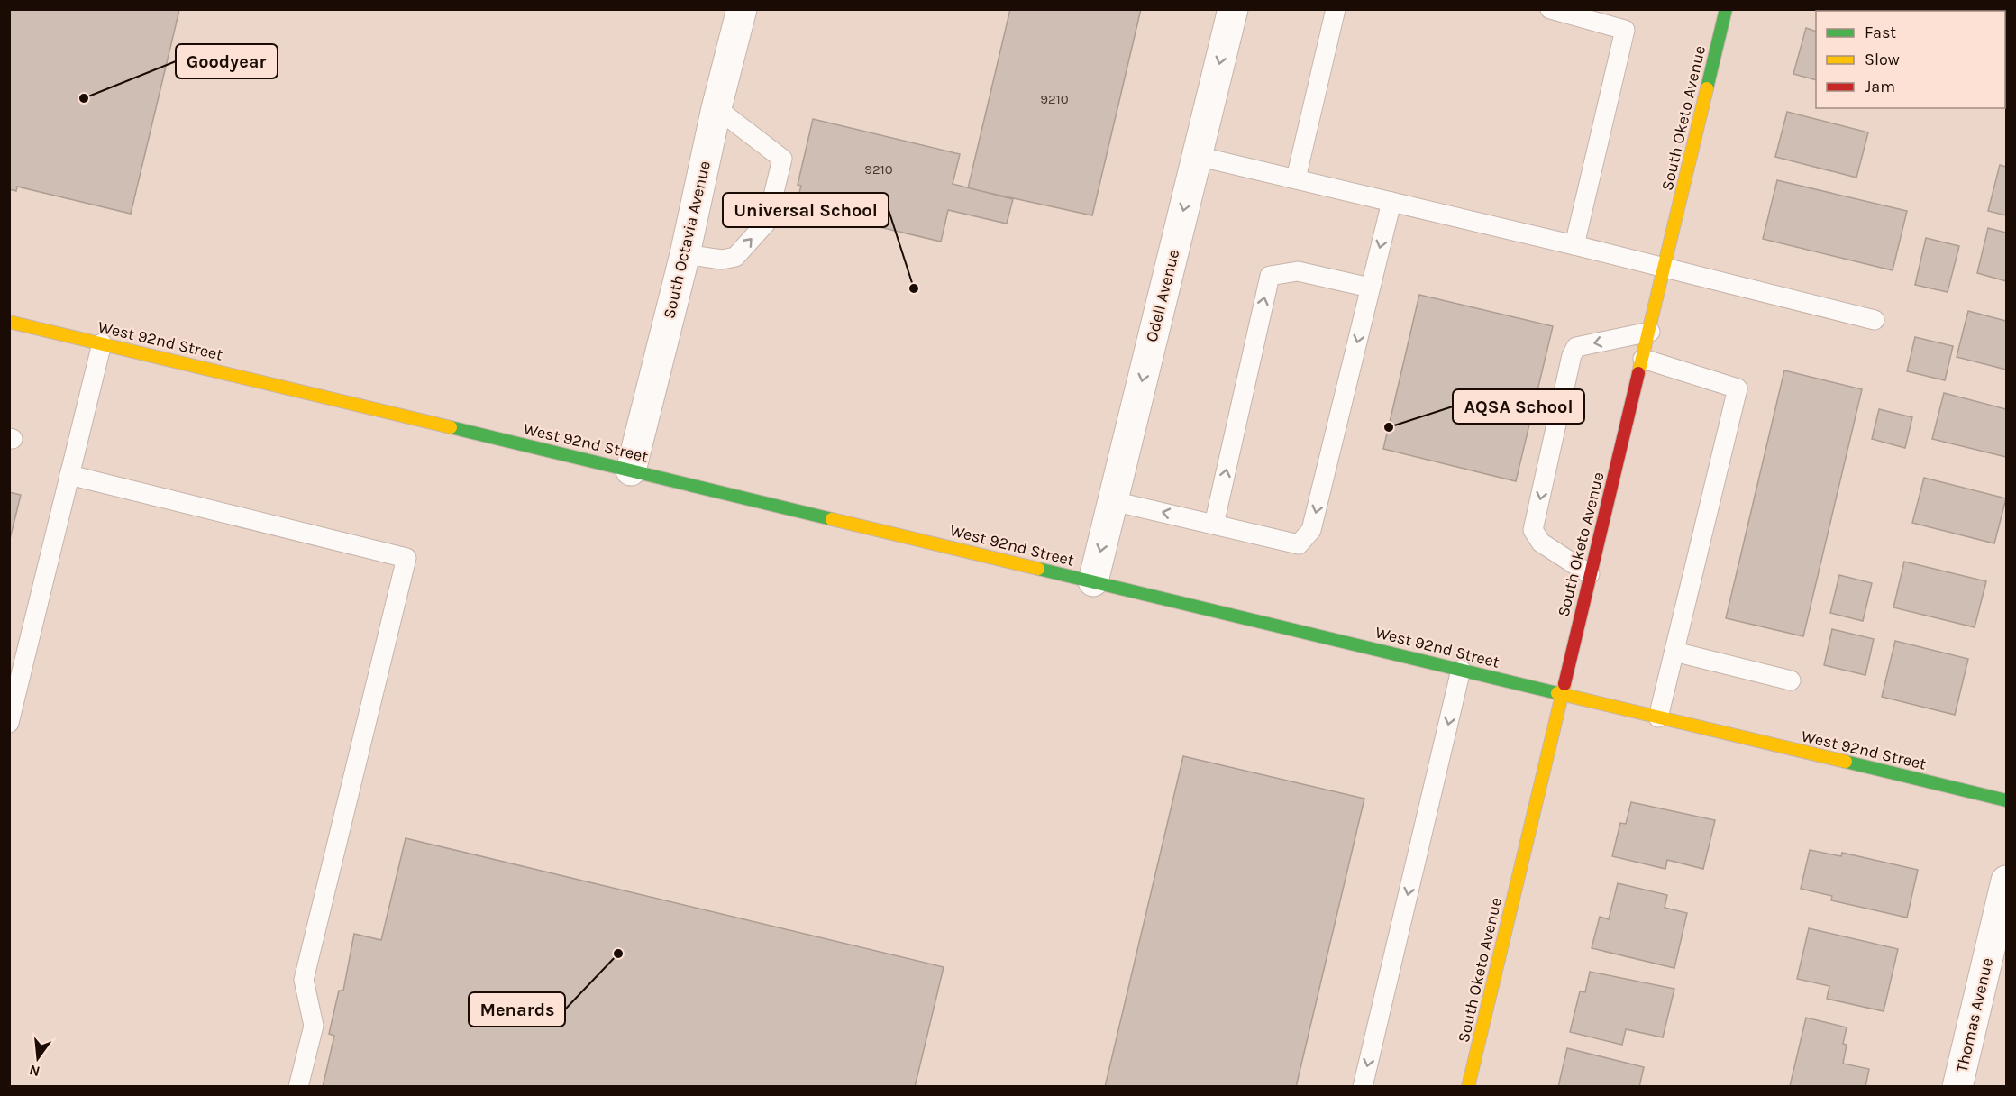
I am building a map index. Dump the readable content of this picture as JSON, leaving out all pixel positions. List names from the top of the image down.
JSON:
{
  "streets": {
    "street": [
      "South Oketo Avenue",
      "South Octavia Avenue",
      "Odell Avenue",
      "West 92nd Street",
      "Thomas Avenue"
    ]
  },
  "crossings": [
    ["South Oketo Avenue", "West 92nd Street"],
    ["South Octavia Avenue", "West 92nd Street"],
    ["Odell Avenue", "West 92nd Street"]
  ],
  "one_way": ["Odell Avenue"],
  "places": [
    "Goodyear",
    "Universal School",
    "AQSA School",
    "Menards"
  ],
  "house_numbers": ["9210", "9210"],
  "legend": ["Fast", "Slow", "Jam"],
  "north": "bottom"
}
